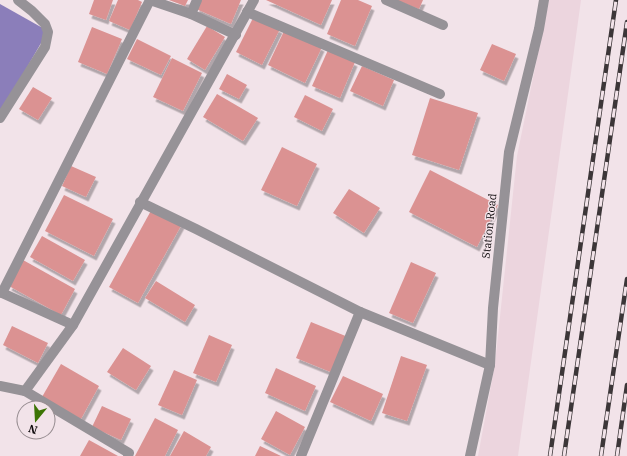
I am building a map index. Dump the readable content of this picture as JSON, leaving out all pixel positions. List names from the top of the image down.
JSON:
{
  "streets": {
    "street": ["Station Road"]
  },
  "north": "bottom"
}
